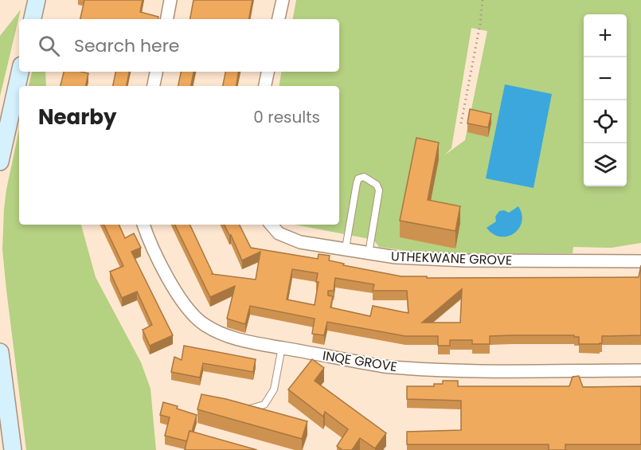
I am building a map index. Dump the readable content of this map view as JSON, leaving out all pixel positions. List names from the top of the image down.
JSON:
{
  "streets": {
    "street": ["UTHEKWANE GROVE", "INQE GROVE"]
  },
  "page": {
    "map_buttons": ["+", "−"],
    "search": "Search here",
    "heading": ["Nearby", "0 results"]
  }
}
